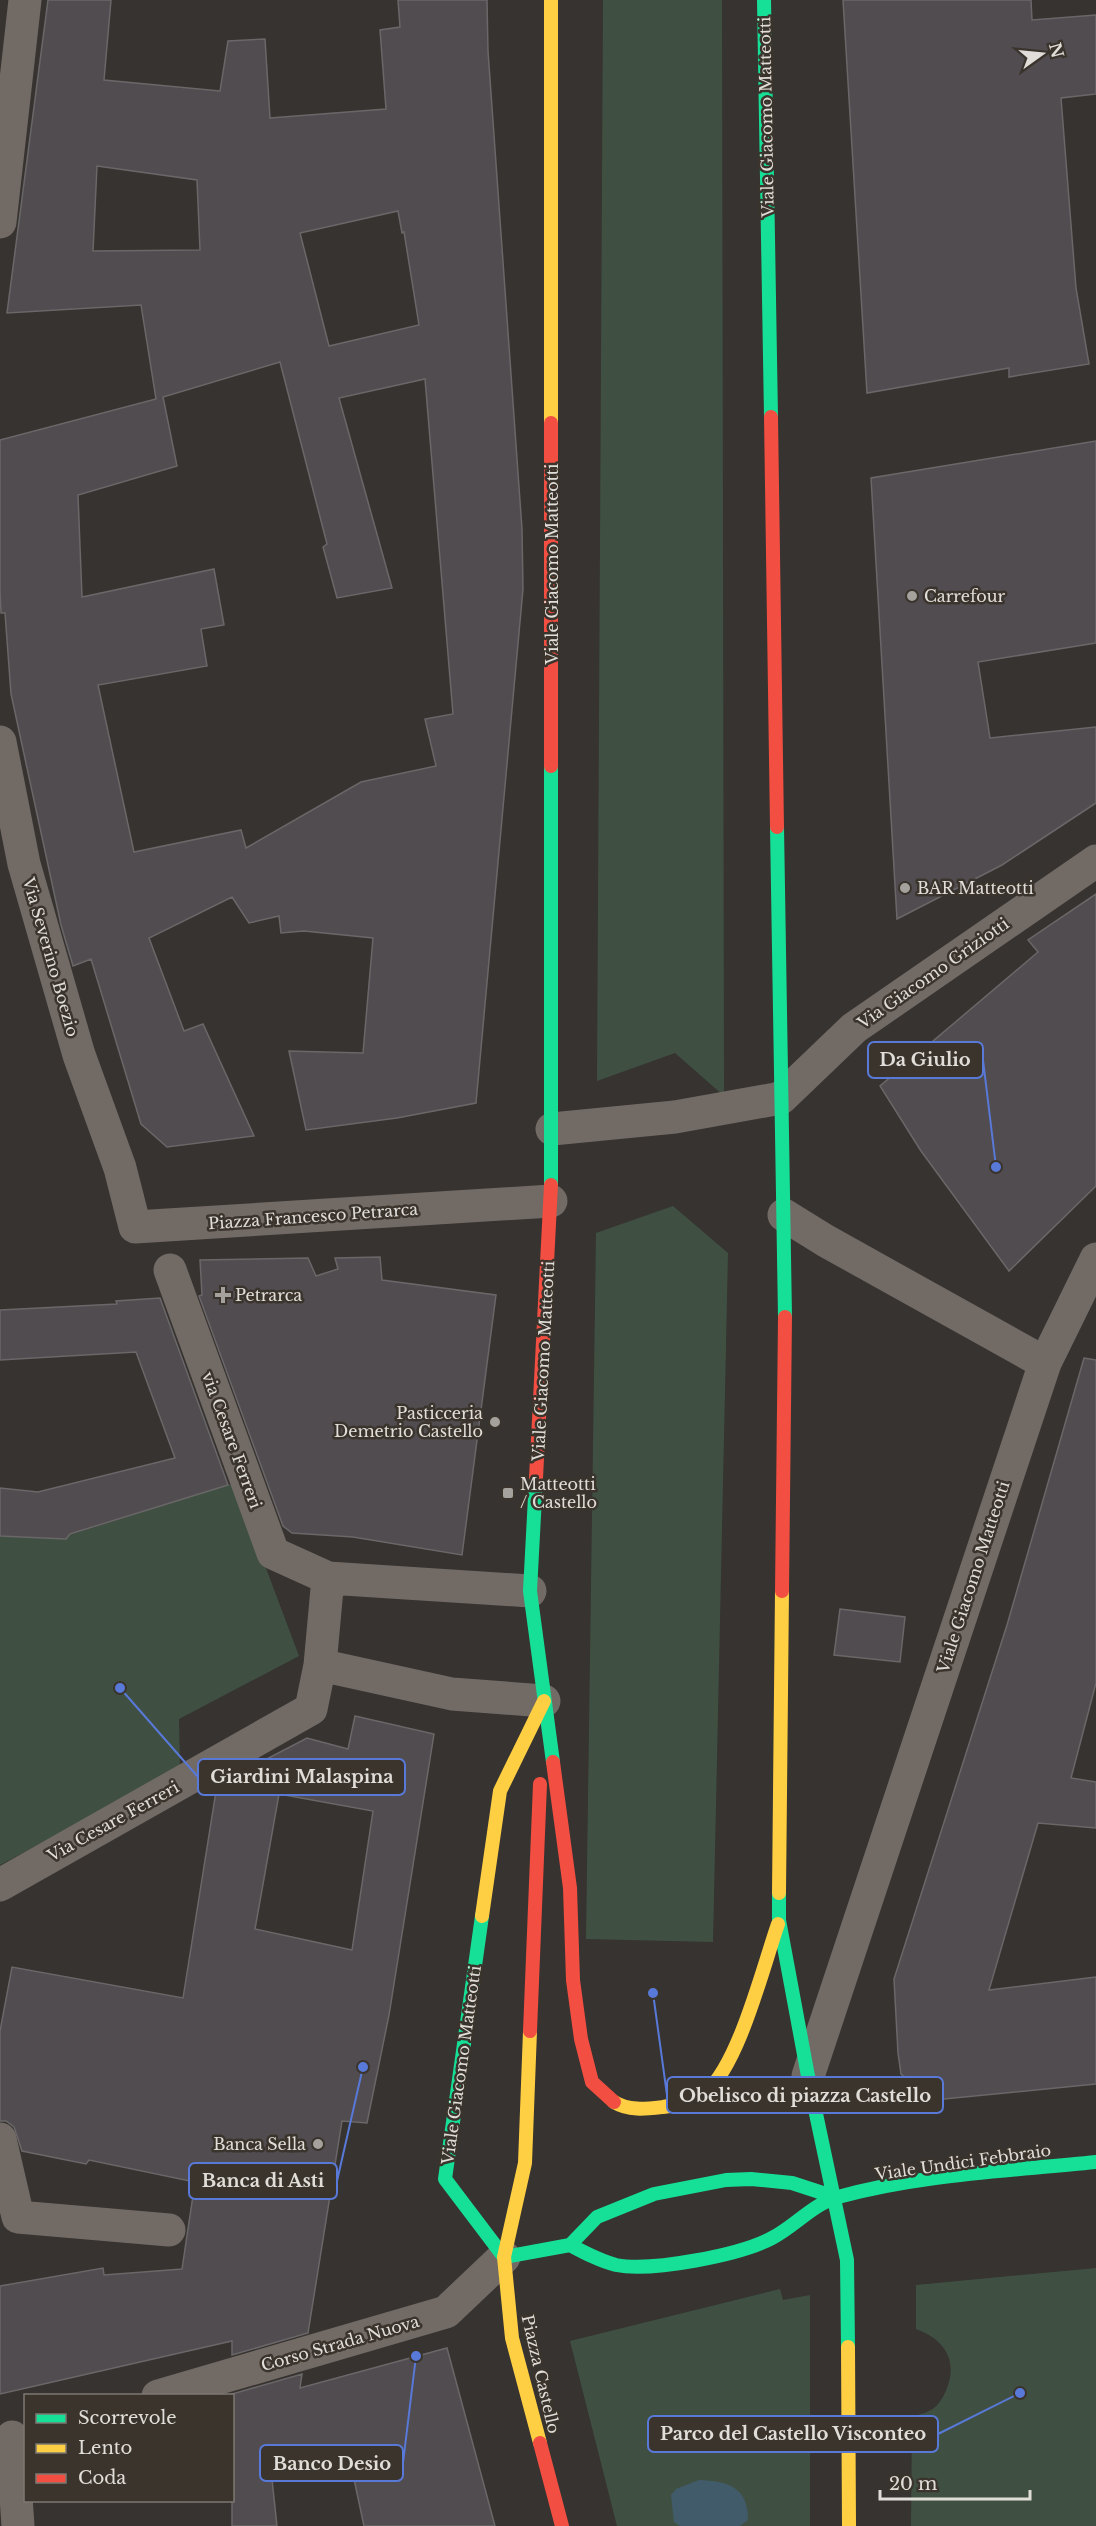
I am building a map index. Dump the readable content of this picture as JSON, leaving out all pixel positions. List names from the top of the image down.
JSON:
{
  "streets": {
    "street": [
      "Viale Giacomo Matteotti",
      "Via Severino Boezio",
      "Via Giacomo Griziotti",
      "Piazza Francesco Petrarca",
      "via Cesare Ferreri",
      "Via Cesare Ferreri",
      "Viale Undici Febbraio",
      "Corso Strada Nuova",
      "Piazza Castello"
    ]
  },
  "crossings": [
    ["Viale Giacomo Matteotti", "Via Giacomo Griziotti"],
    ["Viale Giacomo Matteotti", "Piazza Francesco Petrarca"],
    ["Viale Giacomo Matteotti", "Viale Undici Febbraio"],
    ["Viale Giacomo Matteotti", "Corso Strada Nuova"],
    ["Viale Giacomo Matteotti", "Piazza Castello"],
    ["Via Severino Boezio", "Piazza Francesco Petrarca"],
    ["via Cesare Ferreri", "Via Cesare Ferreri"],
    ["Corso Strada Nuova", "Piazza Castello"]
  ],
  "places": {
    "other": [
      "Carrefour",
      "BAR Matteotti",
      "Da Giulio",
      "Pasticceria Demetrio Castello",
      "Giardini Malaspina",
      "Obelisco di piazza Castello",
      "Banca di Asti",
      "Banca Sella",
      "Banco Desio",
      "Parco del Castello Visconteo"
    ],
    "health": ["Petrarca"],
    "transit": ["Matteotti / Castello"]
  },
  "legend": ["Scorrevole", "Lento", "Coda"],
  "scale_bar": "20 m",
  "north": "right"
}
